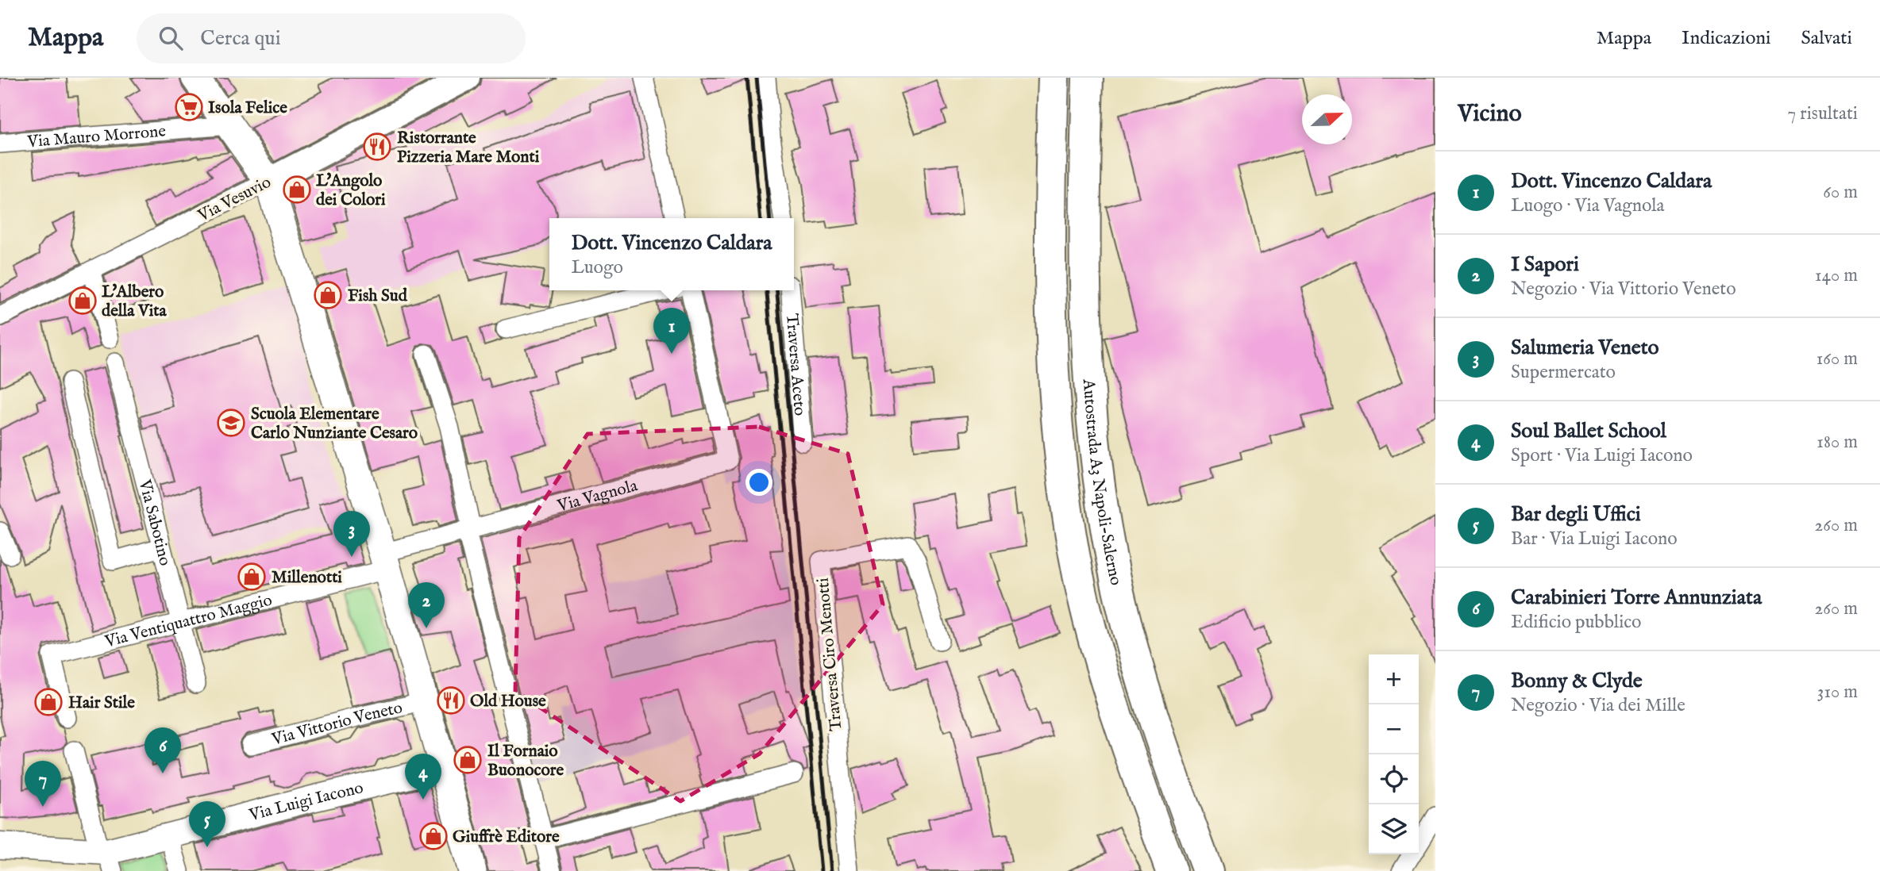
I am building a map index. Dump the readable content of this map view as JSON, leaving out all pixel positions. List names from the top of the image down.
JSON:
{
  "streets": {
    "highway": ["Autostrada A3 Napoli-Salerno"],
    "main road": ["Via Vittorio Veneto"],
    "street": [
      "Via Mauro Morrone",
      "Via Vesuvio",
      "Traversa Aceto",
      "Via Vagnola",
      "Via Sabotino",
      "Via Ventiquattro Maggio",
      "Traversa Ciro Menotti",
      "Via Luigi Iacono"
    ]
  },
  "crossings": [
    ["Via Mauro Morrone", "Via Vittorio Veneto"],
    ["Via Vesuvio", "Via Vittorio Veneto"],
    ["Via Vagnola", "Via Ventiquattro Maggio"],
    ["Via Sabotino", "Via Ventiquattro Maggio"],
    ["Via Ventiquattro Maggio", "Via Vittorio Veneto"],
    ["Via Vittorio Veneto", "Via Luigi Iacono"]
  ],
  "places": {
    "supermarket": ["Isola Felice"],
    "restaurant": ["Ristorrante Pizzeria Mare Monti", "Old House"],
    "shop": [
      "L'Angolo dei Colori",
      "Fish Sud",
      "L'Albero della Vita",
      "Millenotti",
      "Hair Stile",
      "Il Fornaio Buonocore",
      "Giuffrè Editore"
    ],
    "school or university": ["Scuola Elementare Carlo Nunziante Cesaro"]
  },
  "north": "right",
  "page": {
    "header": "Mappa",
    "search": "Cerca qui",
    "nav": ["Mappa", "Indicazioni", "Salvati"],
    "heading": ["Vicino", "7 risultati"],
    "list": [
      {
        "mark": "1",
        "name": "Dott. Vincenzo Caldara",
        "note": "Luogo · Via Vagnola",
        "value": "60 m"
      },
      {
        "mark": "2",
        "name": "I Sapori",
        "note": "Negozio · Via Vittorio Veneto",
        "value": "140 m"
      },
      {
        "mark": "3",
        "name": "Salumeria Veneto",
        "note": "Supermercato",
        "value": "160 m"
      },
      {
        "mark": "4",
        "name": "Soul Ballet School",
        "note": "Sport · Via Luigi Iacono",
        "value": "180 m"
      },
      {
        "mark": "5",
        "name": "Bar degli Uffici",
        "note": "Bar · Via Luigi Iacono",
        "value": "260 m"
      },
      {
        "mark": "6",
        "name": "Carabinieri Torre Annunziata",
        "note": "Edificio pubblico",
        "value": "260 m"
      },
      {
        "mark": "7",
        "name": "Bonny & Clyde",
        "note": "Negozio · Via dei Mille",
        "value": "310 m"
      }
    ],
    "popup": ["Dott. Vincenzo Caldara", "Luogo"],
    "pins": [
      "1",
      "3",
      "2",
      "6",
      "4",
      "7",
      "5"
    ],
    "map_buttons": ["+", "−"]
  }
}
